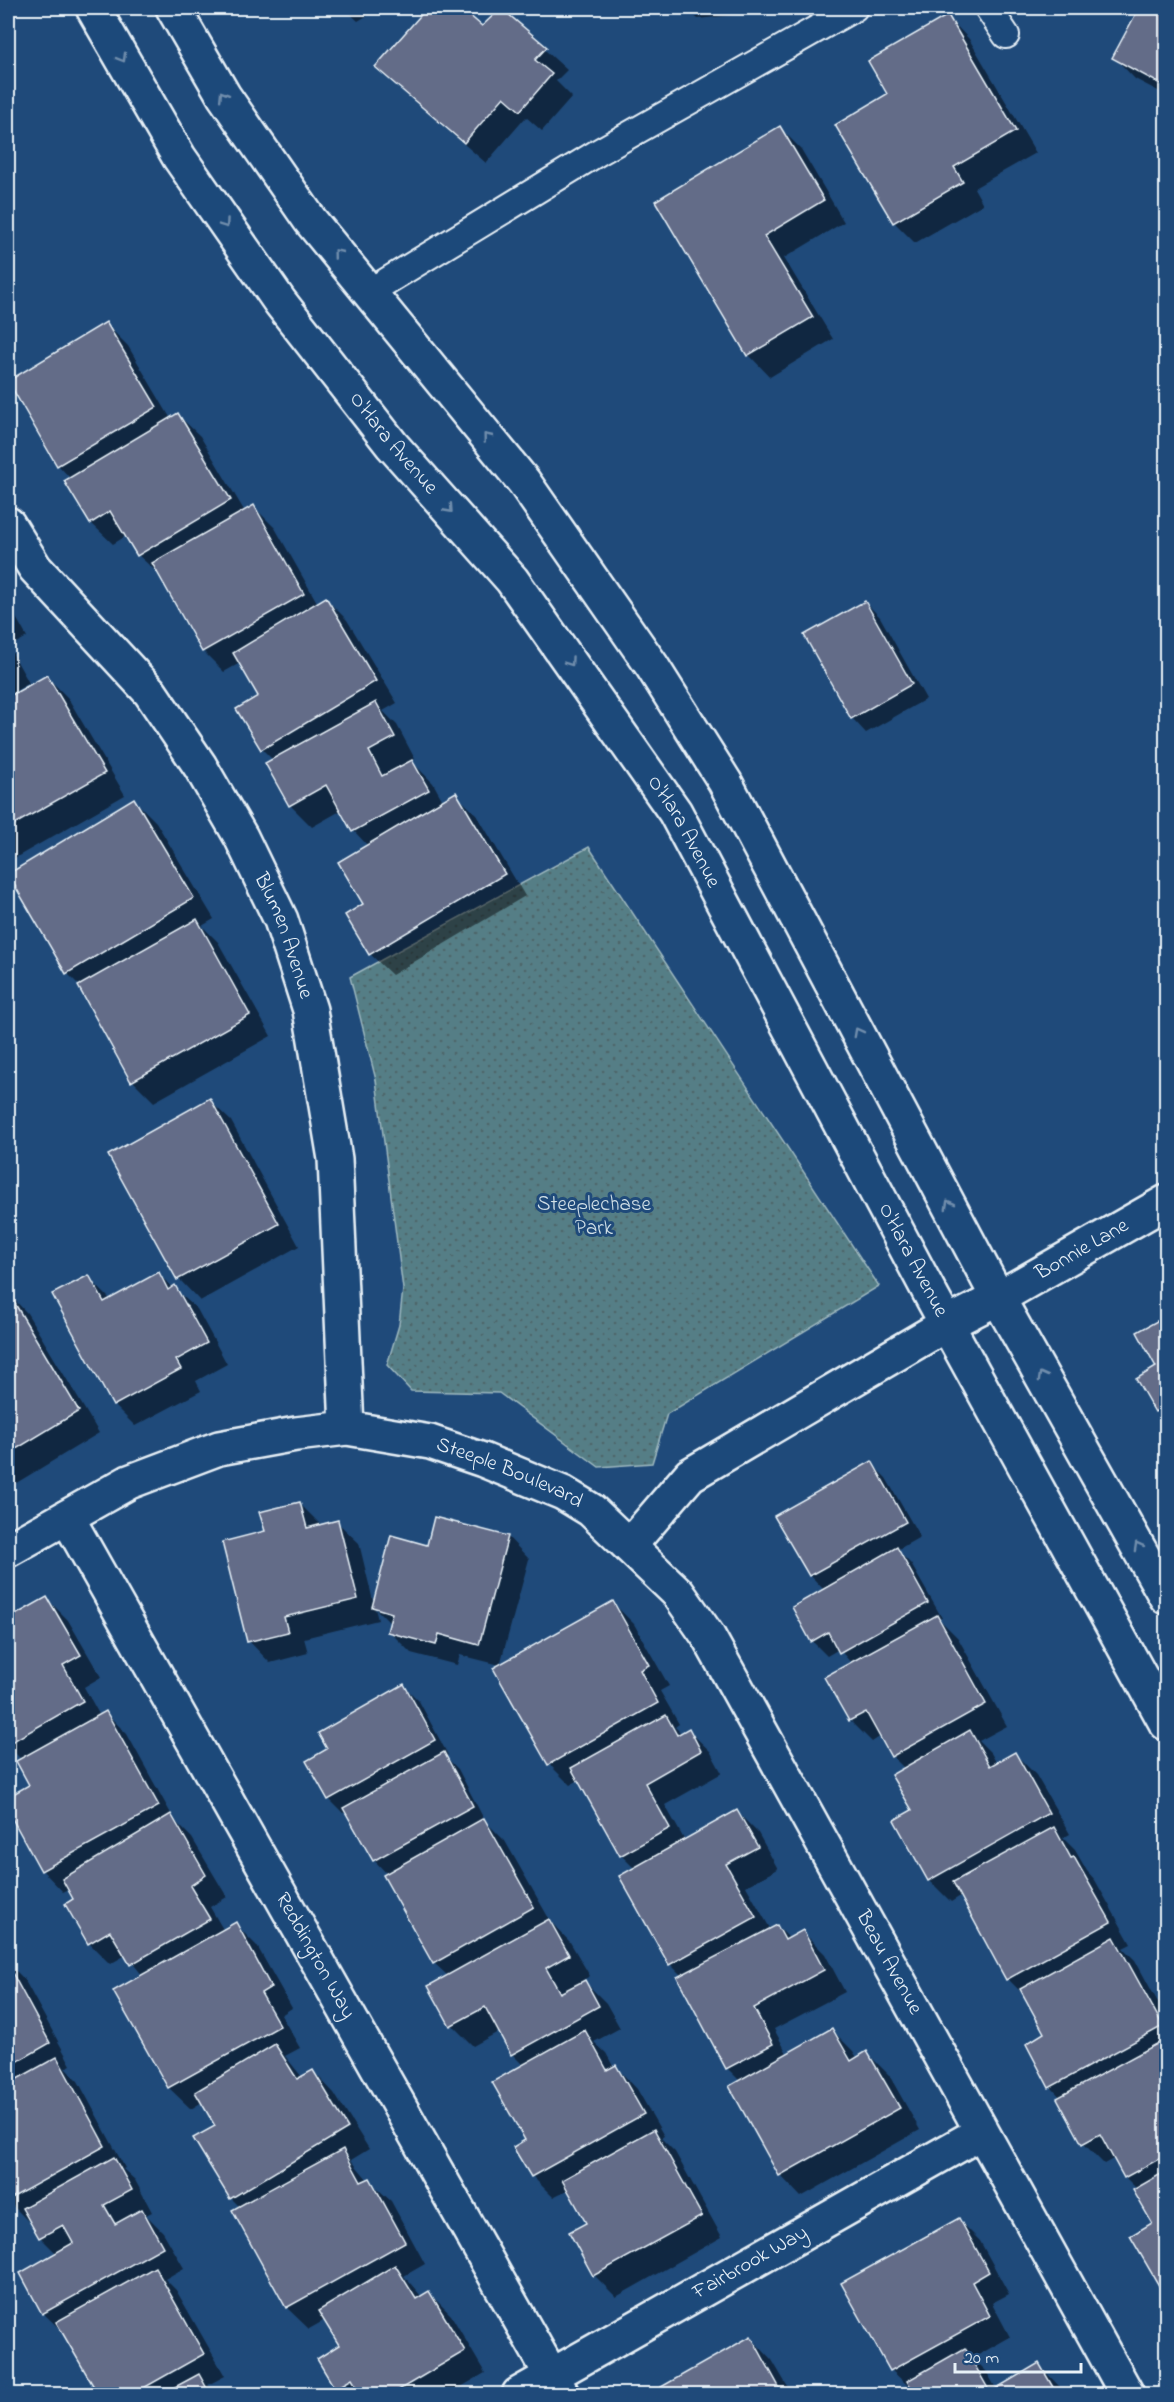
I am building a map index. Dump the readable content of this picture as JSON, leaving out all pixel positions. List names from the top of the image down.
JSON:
{
  "streets": {
    "street": [
      "O'Hara Avenue",
      "Blumen Avenue",
      "Bonnie Lane",
      "Steeple Boulevard",
      "Reddington Way",
      "Beau Avenue",
      "Fairbrook Way"
    ]
  },
  "crossings": [
    ["O'Hara Avenue", "Bonnie Lane"],
    ["Blumen Avenue", "Steeple Boulevard"],
    ["Steeple Boulevard", "Reddington Way"],
    ["Steeple Boulevard", "Beau Avenue"],
    ["Reddington Way", "Fairbrook Way"],
    ["Beau Avenue", "Fairbrook Way"]
  ],
  "parks": ["Steeplechase Park"],
  "scale_bar": "20 m"
}
